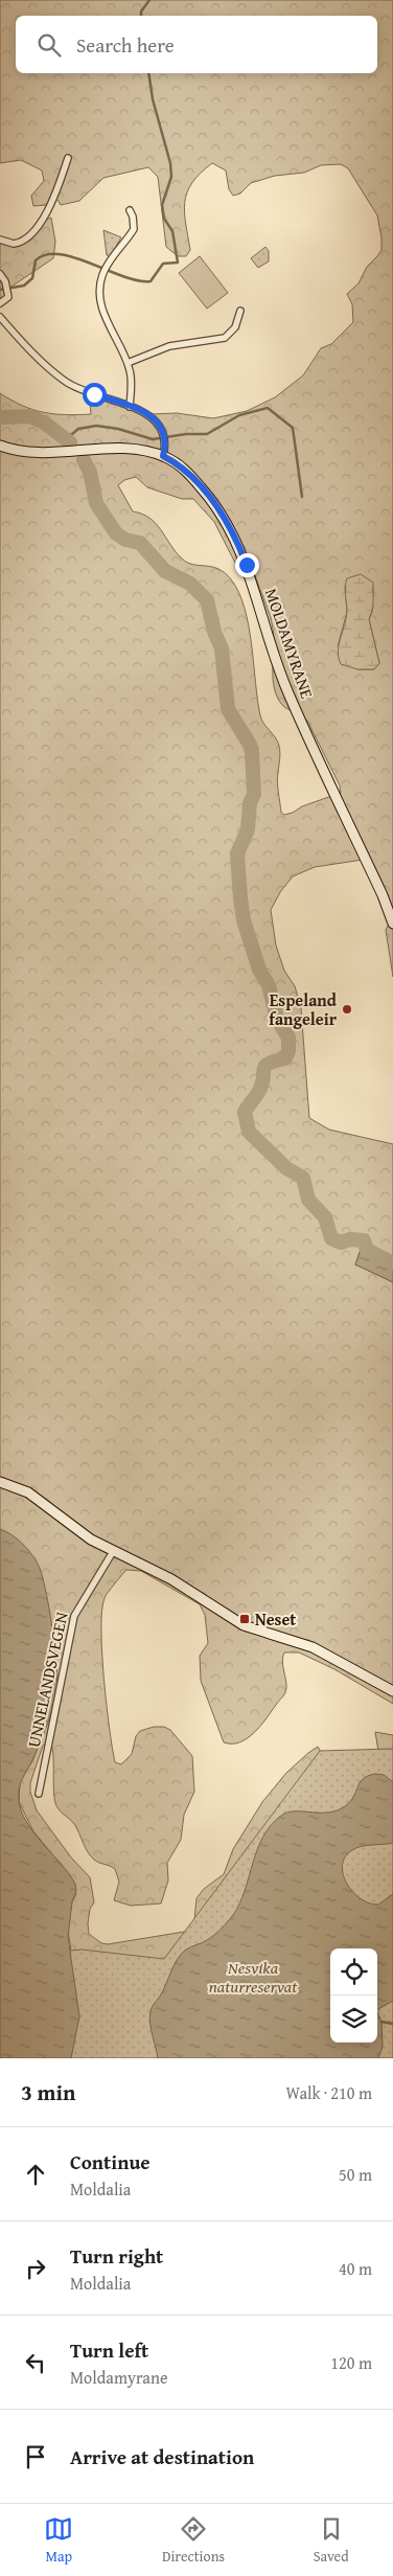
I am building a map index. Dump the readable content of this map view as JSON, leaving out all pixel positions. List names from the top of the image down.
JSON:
{
  "streets": {
    "street": ["MOLDAMYRANE", "UNNELANDSVEGEN"]
  },
  "parks": ["Nesvika naturreservat"],
  "places": {
    "other": ["Espeland fangeleir"],
    "transit": ["Neset"]
  },
  "page": {
    "search": "Search here",
    "heading": ["3 min", "Walk · 210 m"],
    "list": [
      ["Continue", "Moldalia", "50 m"],
      ["Turn right", "Moldalia", "40 m"],
      ["Turn left", "Moldamyrane", "120 m"],
      "Arrive at destination"
    ],
    "nav": ["Map", "Directions", "Saved"]
  }
}
